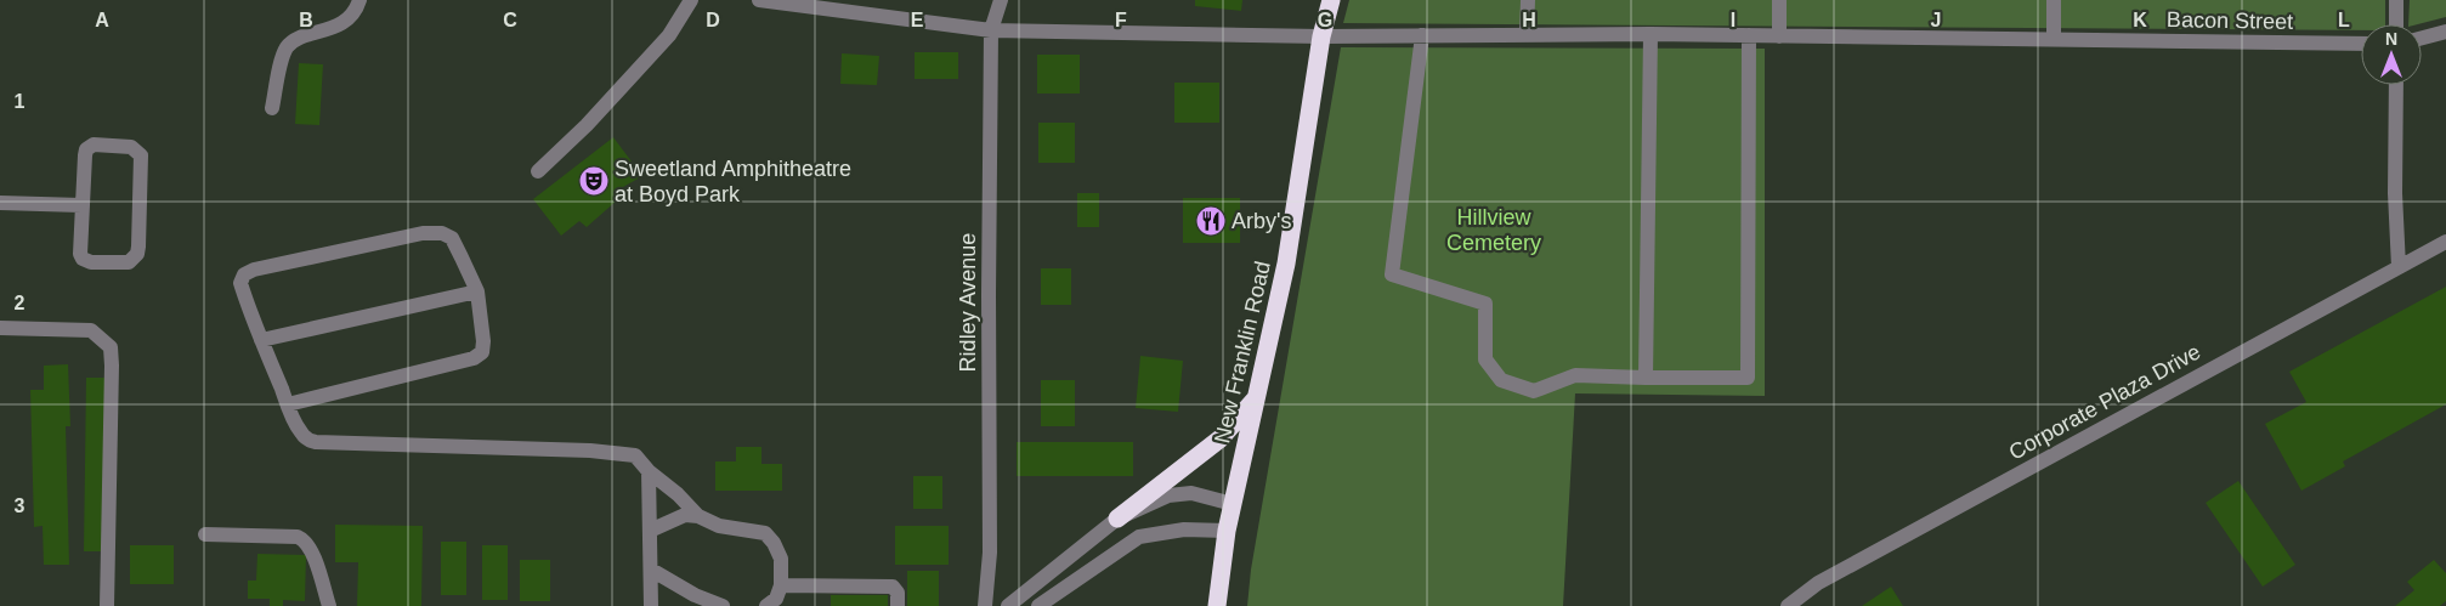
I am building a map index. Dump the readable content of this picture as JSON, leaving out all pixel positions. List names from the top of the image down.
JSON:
{
  "streets": {
    "highway": ["New Franklin Road"],
    "street": ["Bacon Street", "Ridley Avenue", "Corporate Plaza Drive"]
  },
  "crossings": [
    ["Bacon Street", "Ridley Avenue"],
    ["Bacon Street", "New Franklin Road"]
  ],
  "parks": ["Hillview Cemetery"],
  "places": {
    "theatre": ["Sweetland Amphitheatre at Boyd Park"],
    "restaurant": ["Arby's"]
  },
  "north": "top",
  "grid": {
    "columns": [
      "A",
      "B",
      "C",
      "D",
      "E",
      "F",
      "G",
      "H",
      "I",
      "J",
      "K",
      "L"
    ],
    "rows": ["1", "2", "3"]
  }
}
